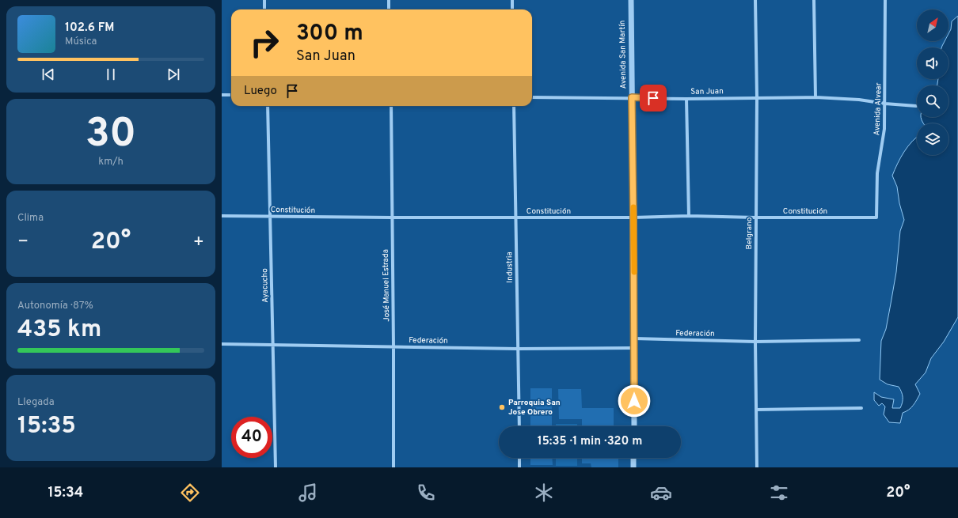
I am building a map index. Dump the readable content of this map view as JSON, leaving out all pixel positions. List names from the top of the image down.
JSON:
{
  "streets": {
    "street": [
      "Avenida San Martín",
      "San Juan",
      "Avenida Alvear",
      "Constitución",
      "Belgrano",
      "Industria",
      "Ayacucho",
      "José Manuel Estrada",
      "Federación"
    ]
  },
  "crossings": [
    ["Avenida San Martín", "San Juan"],
    ["Avenida San Martín", "Constitución"],
    ["Avenida San Martín", "Federación"],
    ["San Juan", "Avenida Alvear"],
    ["San Juan", "Belgrano"],
    ["Avenida Alvear", "Constitución"],
    ["Constitución", "Belgrano"],
    ["Constitución", "Industria"],
    ["Constitución", "Ayacucho"],
    ["Constitución", "José Manuel Estrada"],
    ["Belgrano", "Federación"],
    ["Industria", "Federación"],
    ["Ayacucho", "Federación"],
    ["José Manuel Estrada", "Federación"]
  ],
  "places": ["Parroquia San Jose Obrero"],
  "north": "top right",
  "page": {
    "turn": ["300 m", "San Juan"],
    "song": ["102.6 FM", "Música"],
    "then": "Luego",
    "tile": [
      ["30", "km/h"],
      "Clima",
      ["Autonomía · 87%", "435 km"],
      ["Llegada", "15:35"]
    ],
    "heat": ["−", "20°", "+"],
    "limit": "40",
    "trip": "15:35 · 1 min · 320 m",
    "tabs": ["15:34", "20°"]
  }
}
